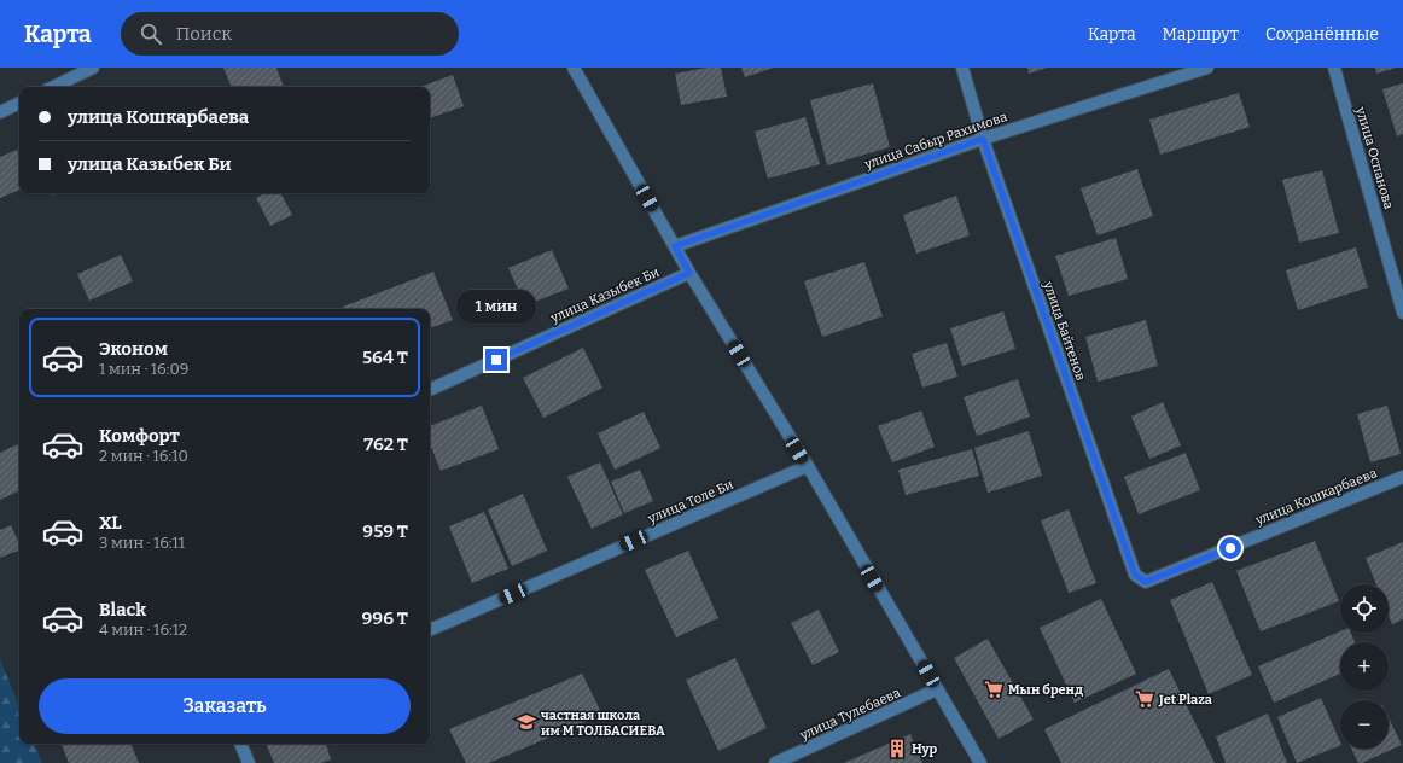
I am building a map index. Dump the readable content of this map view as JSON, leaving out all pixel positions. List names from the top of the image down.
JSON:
{
  "streets": {
    "street": [
      "улица Сабыр Рахимова",
      "улица Оспанова",
      "улица Казыбек Би",
      "улица Байтенов",
      "улица Кошкарбаева",
      "улица Толе Би",
      "улица Тулебаева"
    ]
  },
  "crossings": [
    ["улица Сабыр Рахимова", "улица Байтенов"],
    ["улица Байтенов", "улица Кошкарбаева"]
  ],
  "places": {
    "supermarket": ["Мын бренд", "Jet Plaza"],
    "school or university": ["частная школа им М ТОЛБАСИЕВА"],
    "building": ["Нур"]
  },
  "page": {
    "header": "Карта",
    "search": "Поиск",
    "nav": ["Карта", "Маршрут", "Сохранённые"],
    "banner": ["улица Кошкарбаева", "улица Казыбек Би"],
    "bubble": "1 мин",
    "list": [
      {
        "name": "Эконом",
        "note": "1 мин · 16:09",
        "value": "564 ₸"
      },
      {
        "name": "Комфорт",
        "note": "2 мин · 16:10",
        "value": "762 ₸"
      },
      {
        "name": "XL",
        "note": "3 мин · 16:11",
        "value": "959 ₸"
      },
      {
        "name": "Black",
        "note": "4 мин · 16:12",
        "value": "996 ₸"
      }
    ],
    "map_buttons": ["+", "−"],
    "buttons": "Заказать"
  }
}
